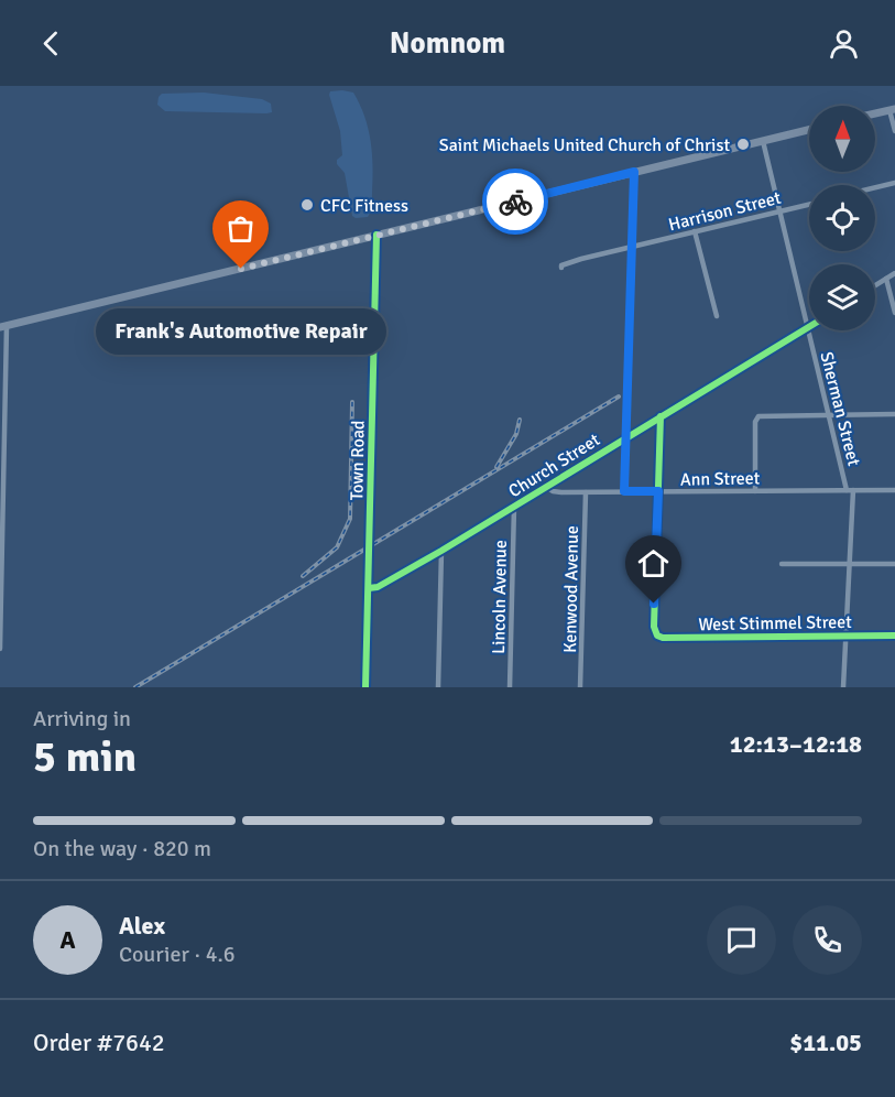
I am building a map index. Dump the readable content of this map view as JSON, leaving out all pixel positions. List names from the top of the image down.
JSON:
{
  "streets": {
    "street": [
      "Harrison Street",
      "Sherman Street",
      "Town Road",
      "Church Street",
      "Ann Street",
      "Kenwood Avenue",
      "Lincoln Avenue",
      "West Stimmel Street"
    ]
  },
  "crossings": [
    ["Harrison Street", "Sherman Street"],
    ["Sherman Street", "Church Street"],
    ["Sherman Street", "Ann Street"],
    ["Sherman Street", "West Stimmel Street"],
    ["Town Road", "Church Street"],
    ["Church Street", "Ann Street"],
    ["Church Street", "Lincoln Avenue"],
    ["Ann Street", "Kenwood Avenue"],
    ["Ann Street", "West Stimmel Street"]
  ],
  "places": ["Saint Michaels United Church of Christ", "CFC Fitness", "Frank's Automotive Repair"],
  "north": "top",
  "page": {
    "header": "Nomnom",
    "bubble": "Frank's Automotive Repair",
    "heading": ["5 min", "Arriving in", "12:13–12:18"],
    "panel": [
      "Alex",
      "Courier · 4.6",
      "Order #7642",
      "$11.05"
    ],
    "bar": "On the way · 820 m",
    "round": "A"
  }
}
